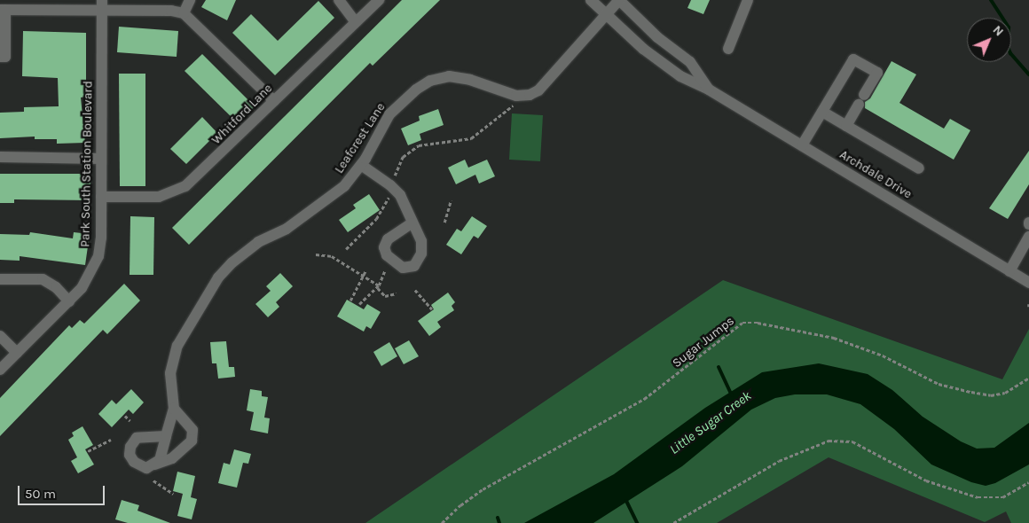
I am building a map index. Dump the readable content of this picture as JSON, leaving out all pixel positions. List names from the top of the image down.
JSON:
{
  "streets": {
    "street": [
      "Whitford Lane",
      "Leafcrest Lane",
      "Park South Station Boulevard",
      "Archdale Drive"
    ],
    "path": ["Sugar Jumps"]
  },
  "crossings": [
    ["Whitford Lane", "Park South Station Boulevard"],
    ["Leafcrest Lane", "Archdale Drive"]
  ],
  "water": ["Little Sugar Creek"],
  "scale_bar": "50 m",
  "north": "top right"
}
